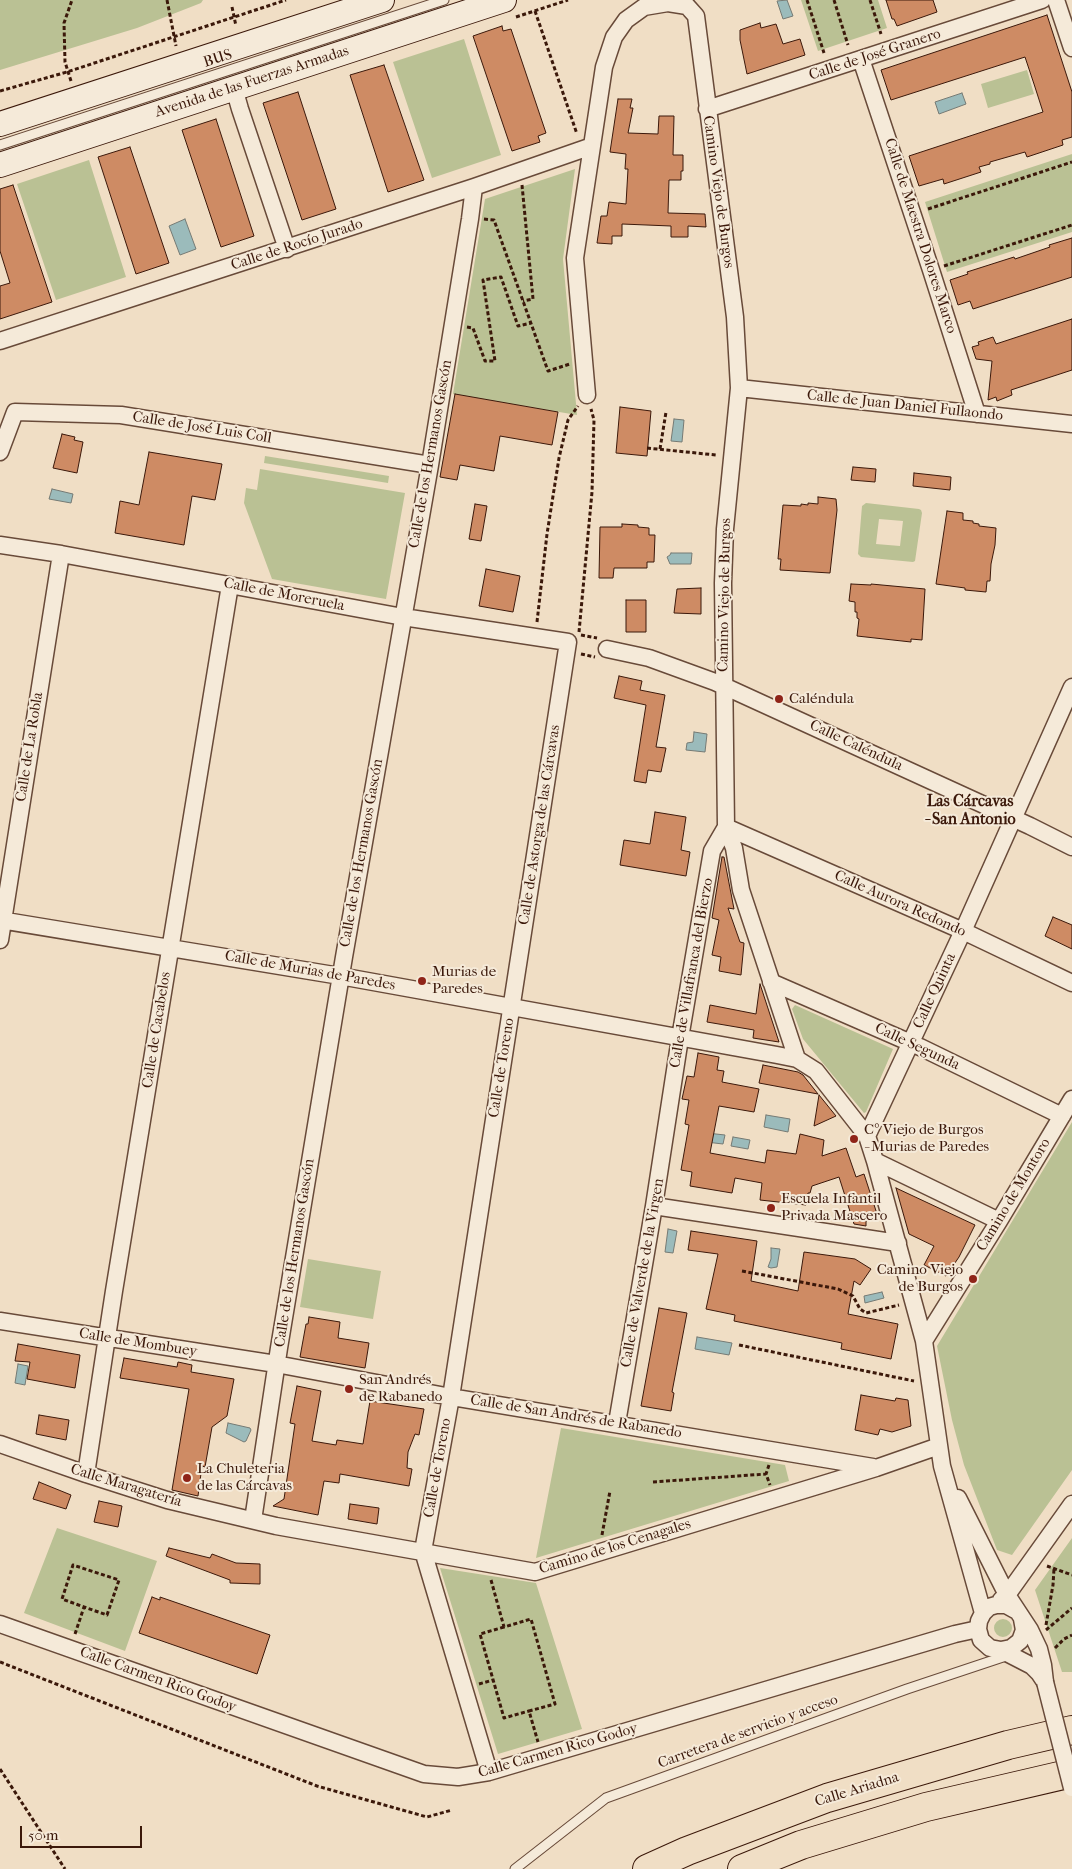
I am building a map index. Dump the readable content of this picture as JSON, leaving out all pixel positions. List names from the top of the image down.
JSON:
{
  "streets": {
    "highway": ["Calle Ariadna"],
    "street": [
      "Calle de José Granero",
      "Avenida de las Fuerzas Armadas",
      "Camino Viejo de Burgos",
      "Calle de Maestra Dolores Marco",
      "Calle de Rocío Jurado",
      "Calle de Juan Daniel Fullaondo",
      "Calle de José Luis Coll",
      "Calle de los Hermanos Gascón",
      "Calle de Moreruela",
      "Calle Caléndula",
      "Calle de La Robla",
      "Calle de Astorga de las Cárcavas",
      "Calle Aurora Redondo",
      "Calle de Murias de Paredes",
      "Calle de Villafranca del Bierzo",
      "Calle Quinta",
      "Calle de Cacabelos",
      "Calle Segunda",
      "Calle de Toreno",
      "Camino de Montoro",
      "Calle de Valverde de la Virgen",
      "Calle de Mombuey",
      "Calle de San Andrés de Rabanedo",
      "Calle Maragatería",
      "Camino de los Cenagales",
      "Calle Carmen Rico Godoy"
    ],
    "lane": ["BUS", "Carretera de servicio y acceso"]
  },
  "crossings": [
    ["Calle de José Granero", "Camino Viejo de Burgos"],
    ["Calle de José Granero", "Calle de Maestra Dolores Marco"],
    ["Camino Viejo de Burgos", "Calle de Rocío Jurado"],
    ["Camino Viejo de Burgos", "Calle de Juan Daniel Fullaondo"],
    ["Camino Viejo de Burgos", "Calle Caléndula"],
    ["Camino Viejo de Burgos", "Calle Aurora Redondo"],
    ["Camino Viejo de Burgos", "Calle de Murias de Paredes"],
    ["Camino Viejo de Burgos", "Calle de Villafranca del Bierzo"],
    ["Camino Viejo de Burgos", "Calle Segunda"],
    ["Calle de Maestra Dolores Marco", "Calle de Juan Daniel Fullaondo"],
    ["Calle de Rocío Jurado", "Calle de los Hermanos Gascón"],
    ["Calle de José Luis Coll", "Calle de los Hermanos Gascón"],
    ["Calle de los Hermanos Gascón", "Calle de Moreruela"],
    ["Calle de los Hermanos Gascón", "Calle de Murias de Paredes"],
    ["Calle de los Hermanos Gascón", "Calle de Mombuey"],
    ["Calle de los Hermanos Gascón", "Calle de San Andrés de Rabanedo"],
    ["Calle de los Hermanos Gascón", "Calle Maragatería"],
    ["Calle de los Hermanos Gascón", "Camino de los Cenagales"],
    ["Calle de Moreruela", "Calle de La Robla"],
    ["Calle de Moreruela", "Calle de Astorga de las Cárcavas"],
    ["Calle de Moreruela", "Calle de Cacabelos"],
    ["Calle Caléndula", "Calle Quinta"],
    ["Calle de La Robla", "Calle de Murias de Paredes"],
    ["Calle de Astorga de las Cárcavas", "Calle de Murias de Paredes"],
    ["Calle de Astorga de las Cárcavas", "Calle de Toreno"],
    ["Calle Aurora Redondo", "Calle de Villafranca del Bierzo"],
    ["Calle Aurora Redondo", "Calle Quinta"],
    ["Calle de Murias de Paredes", "Calle de Villafranca del Bierzo"],
    ["Calle de Murias de Paredes", "Calle de Cacabelos"],
    ["Calle de Murias de Paredes", "Calle de Toreno"],
    ["Calle de Villafranca del Bierzo", "Calle de Valverde de la Virgen"],
    ["Calle Quinta", "Calle Segunda"],
    ["Calle de Cacabelos", "Calle de Mombuey"],
    ["Calle de Cacabelos", "Calle Maragatería"],
    ["Calle Segunda", "Camino de Montoro"],
    ["Calle de Toreno", "Calle de San Andrés de Rabanedo"],
    ["Calle de Toreno", "Camino de los Cenagales"],
    ["Calle de Toreno", "Calle Carmen Rico Godoy"],
    ["Calle de Valverde de la Virgen", "Calle de San Andrés de Rabanedo"],
    ["Calle de Mombuey", "Calle de San Andrés de Rabanedo"],
    ["Calle de San Andrés de Rabanedo", "Camino de los Cenagales"],
    ["Calle Maragatería", "Camino de los Cenagales"],
    ["Calle Carmen Rico Godoy", "Carretera de servicio y acceso"]
  ],
  "districts": ["Las Cárcavas - San Antonio"],
  "places": [
    "Caléndula",
    "Murias de Paredes",
    "Cº Viejo de Burgos - Murias de Paredes",
    "Escuela Infantil Privada Mascero",
    "Camino Viejo de Burgos",
    "San Andrés de Rabanedo",
    "La Chuleteria de las Cárcavas"
  ],
  "scale_bar": "50 m"
}
